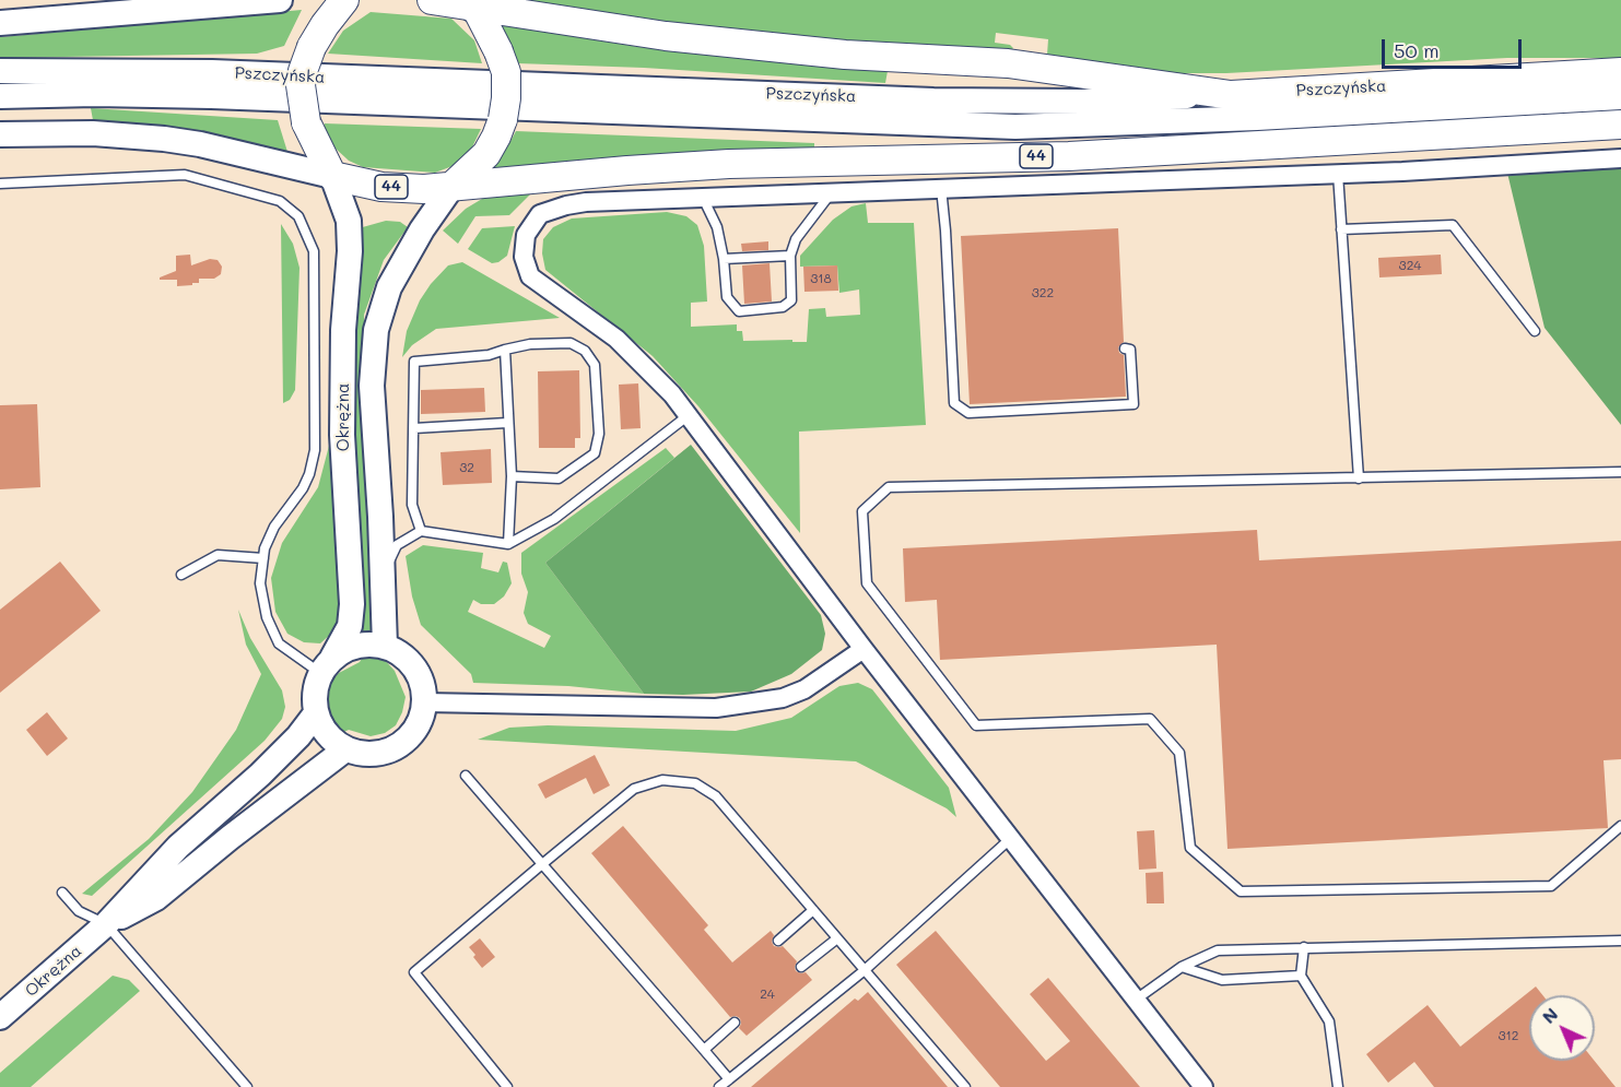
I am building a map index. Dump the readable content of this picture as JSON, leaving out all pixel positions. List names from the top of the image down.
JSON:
{
  "streets": {
    "main road": ["Pszczyńska", "44", "Okrężna"]
  },
  "crossings": [
    ["44", "Okrężna"]
  ],
  "house_numbers": [
    "324",
    "318",
    "322",
    "32",
    "24",
    "312"
  ],
  "scale_bar": "50 m",
  "north": "top left"
}
